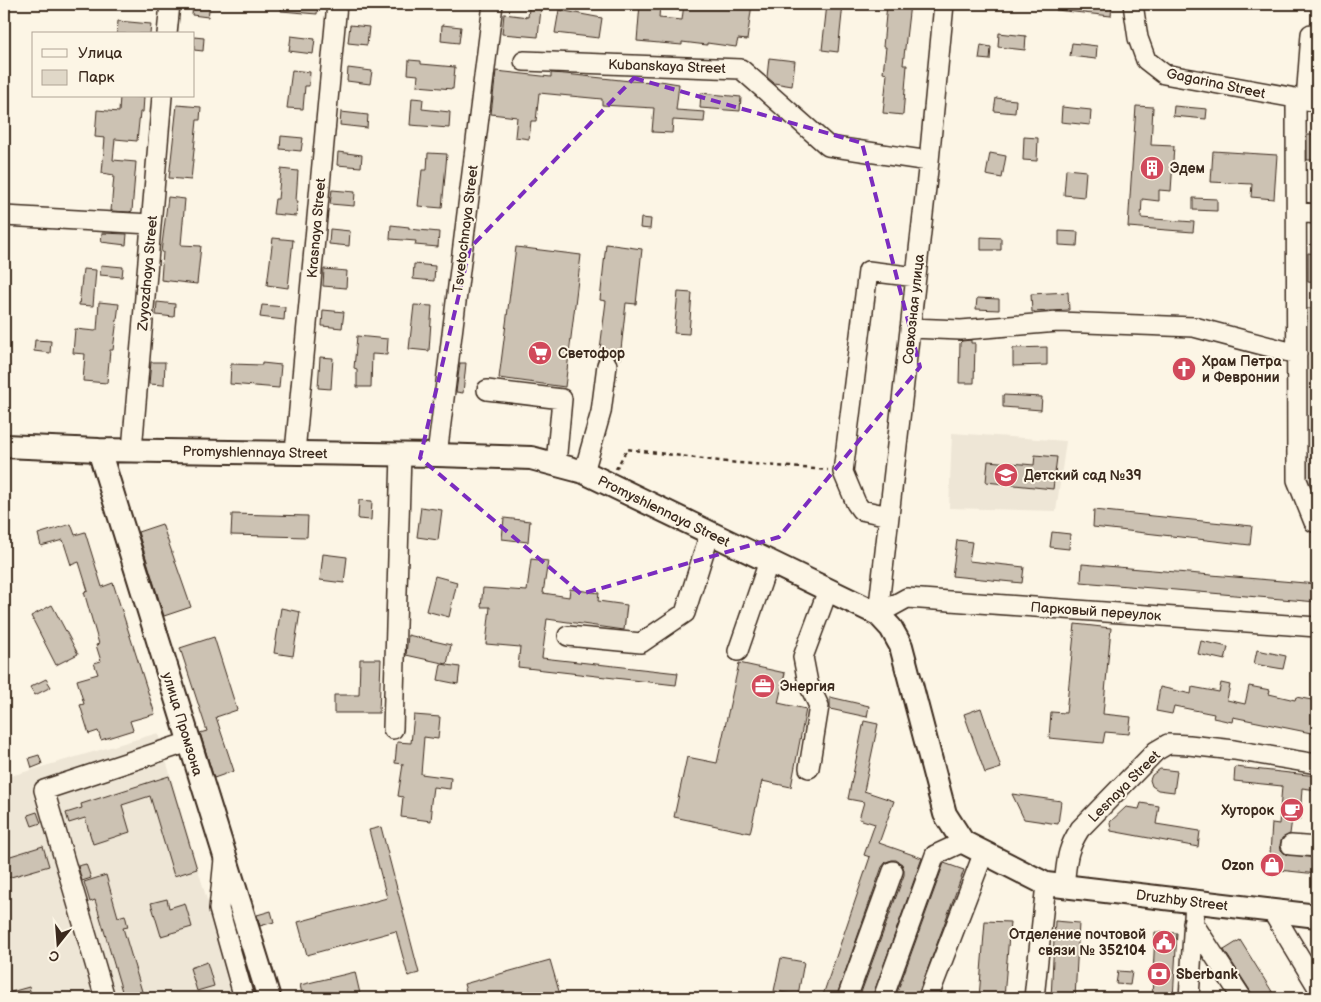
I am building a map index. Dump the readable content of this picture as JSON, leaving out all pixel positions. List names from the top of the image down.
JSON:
{
  "streets": {
    "main road": ["Promyshlennaya Street", "улица Промзона", "Druzhby Street"],
    "street": [
      "Kubanskaya Street",
      "Gagarina Street",
      "Krasnaya Street",
      "Tsvetochnaya Street",
      "Zvyozdnaya Street",
      "Совхозная улица",
      "Парковый переулок",
      "Lesnaya Street"
    ]
  },
  "crossings": [
    ["Kubanskaya Street", "Совхозная улица"],
    ["Krasnaya Street", "Promyshlennaya Street"],
    ["Tsvetochnaya Street", "Promyshlennaya Street"],
    ["Zvyozdnaya Street", "Promyshlennaya Street"],
    ["Совхозная улица", "Promyshlennaya Street"],
    ["Совхозная улица", "Парковый переулок"],
    ["Promyshlennaya Street", "Парковый переулок"],
    ["Promyshlennaya Street", "улица Промзона"],
    ["Promyshlennaya Street", "Lesnaya Street"],
    ["Promyshlennaya Street", "Druzhby Street"],
    ["Lesnaya Street", "Druzhby Street"]
  ],
  "places": {
    "building": ["Эдем"],
    "supermarket": ["Светофор"],
    "church": ["Храм Петра и Февронии"],
    "school or university": ["Детский сад №39"],
    "office": ["Энергия"],
    "cafe": ["Хуторок"],
    "shop": ["Ozon"],
    "public building": ["Отделение почтовой связи № 352104"],
    "bank": ["Sberbank"]
  },
  "legend": ["Улица", "Парк"],
  "north": "bottom"
}
